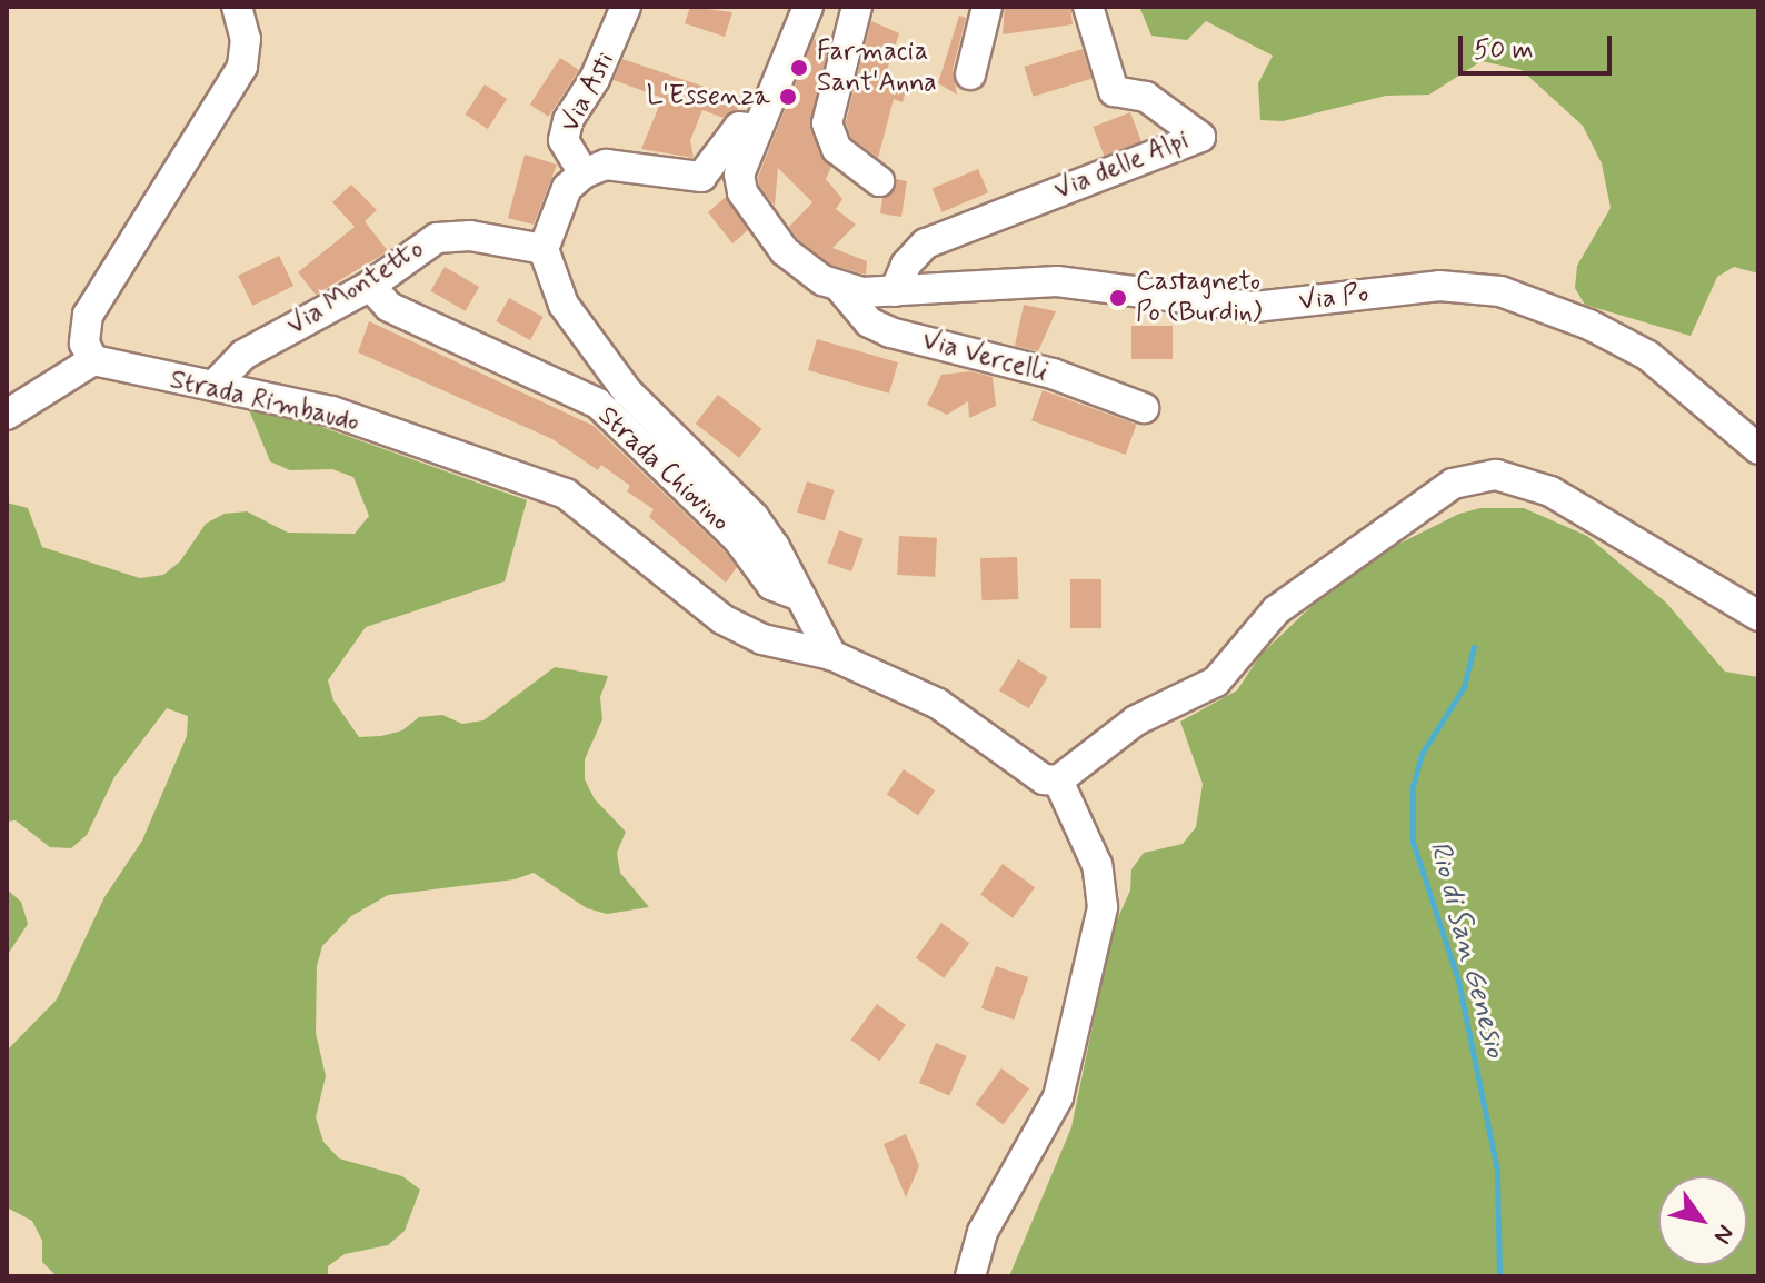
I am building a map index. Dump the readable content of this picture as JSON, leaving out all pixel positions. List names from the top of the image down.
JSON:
{
  "streets": {
    "street": [
      "Via Asti",
      "Via delle Alpi",
      "Via Montetto",
      "Via Po",
      "Via Vercelli",
      "Strada Rimbaudo",
      "Strada Chiovino"
    ]
  },
  "crossings": [
    ["Via delle Alpi", "Via Po"],
    ["Via Montetto", "Strada Rimbaudo"],
    ["Via Montetto", "Strada Chiovino"],
    ["Via Po", "Via Vercelli"],
    ["Strada Rimbaudo", "Strada Chiovino"]
  ],
  "water": ["Rio di San Genesio"],
  "places": ["Farmacia Sant'Anna", "L'Essenza", "Castagneto Po (Burdin)"],
  "scale_bar": "50 m",
  "north": "bottom right"
}
